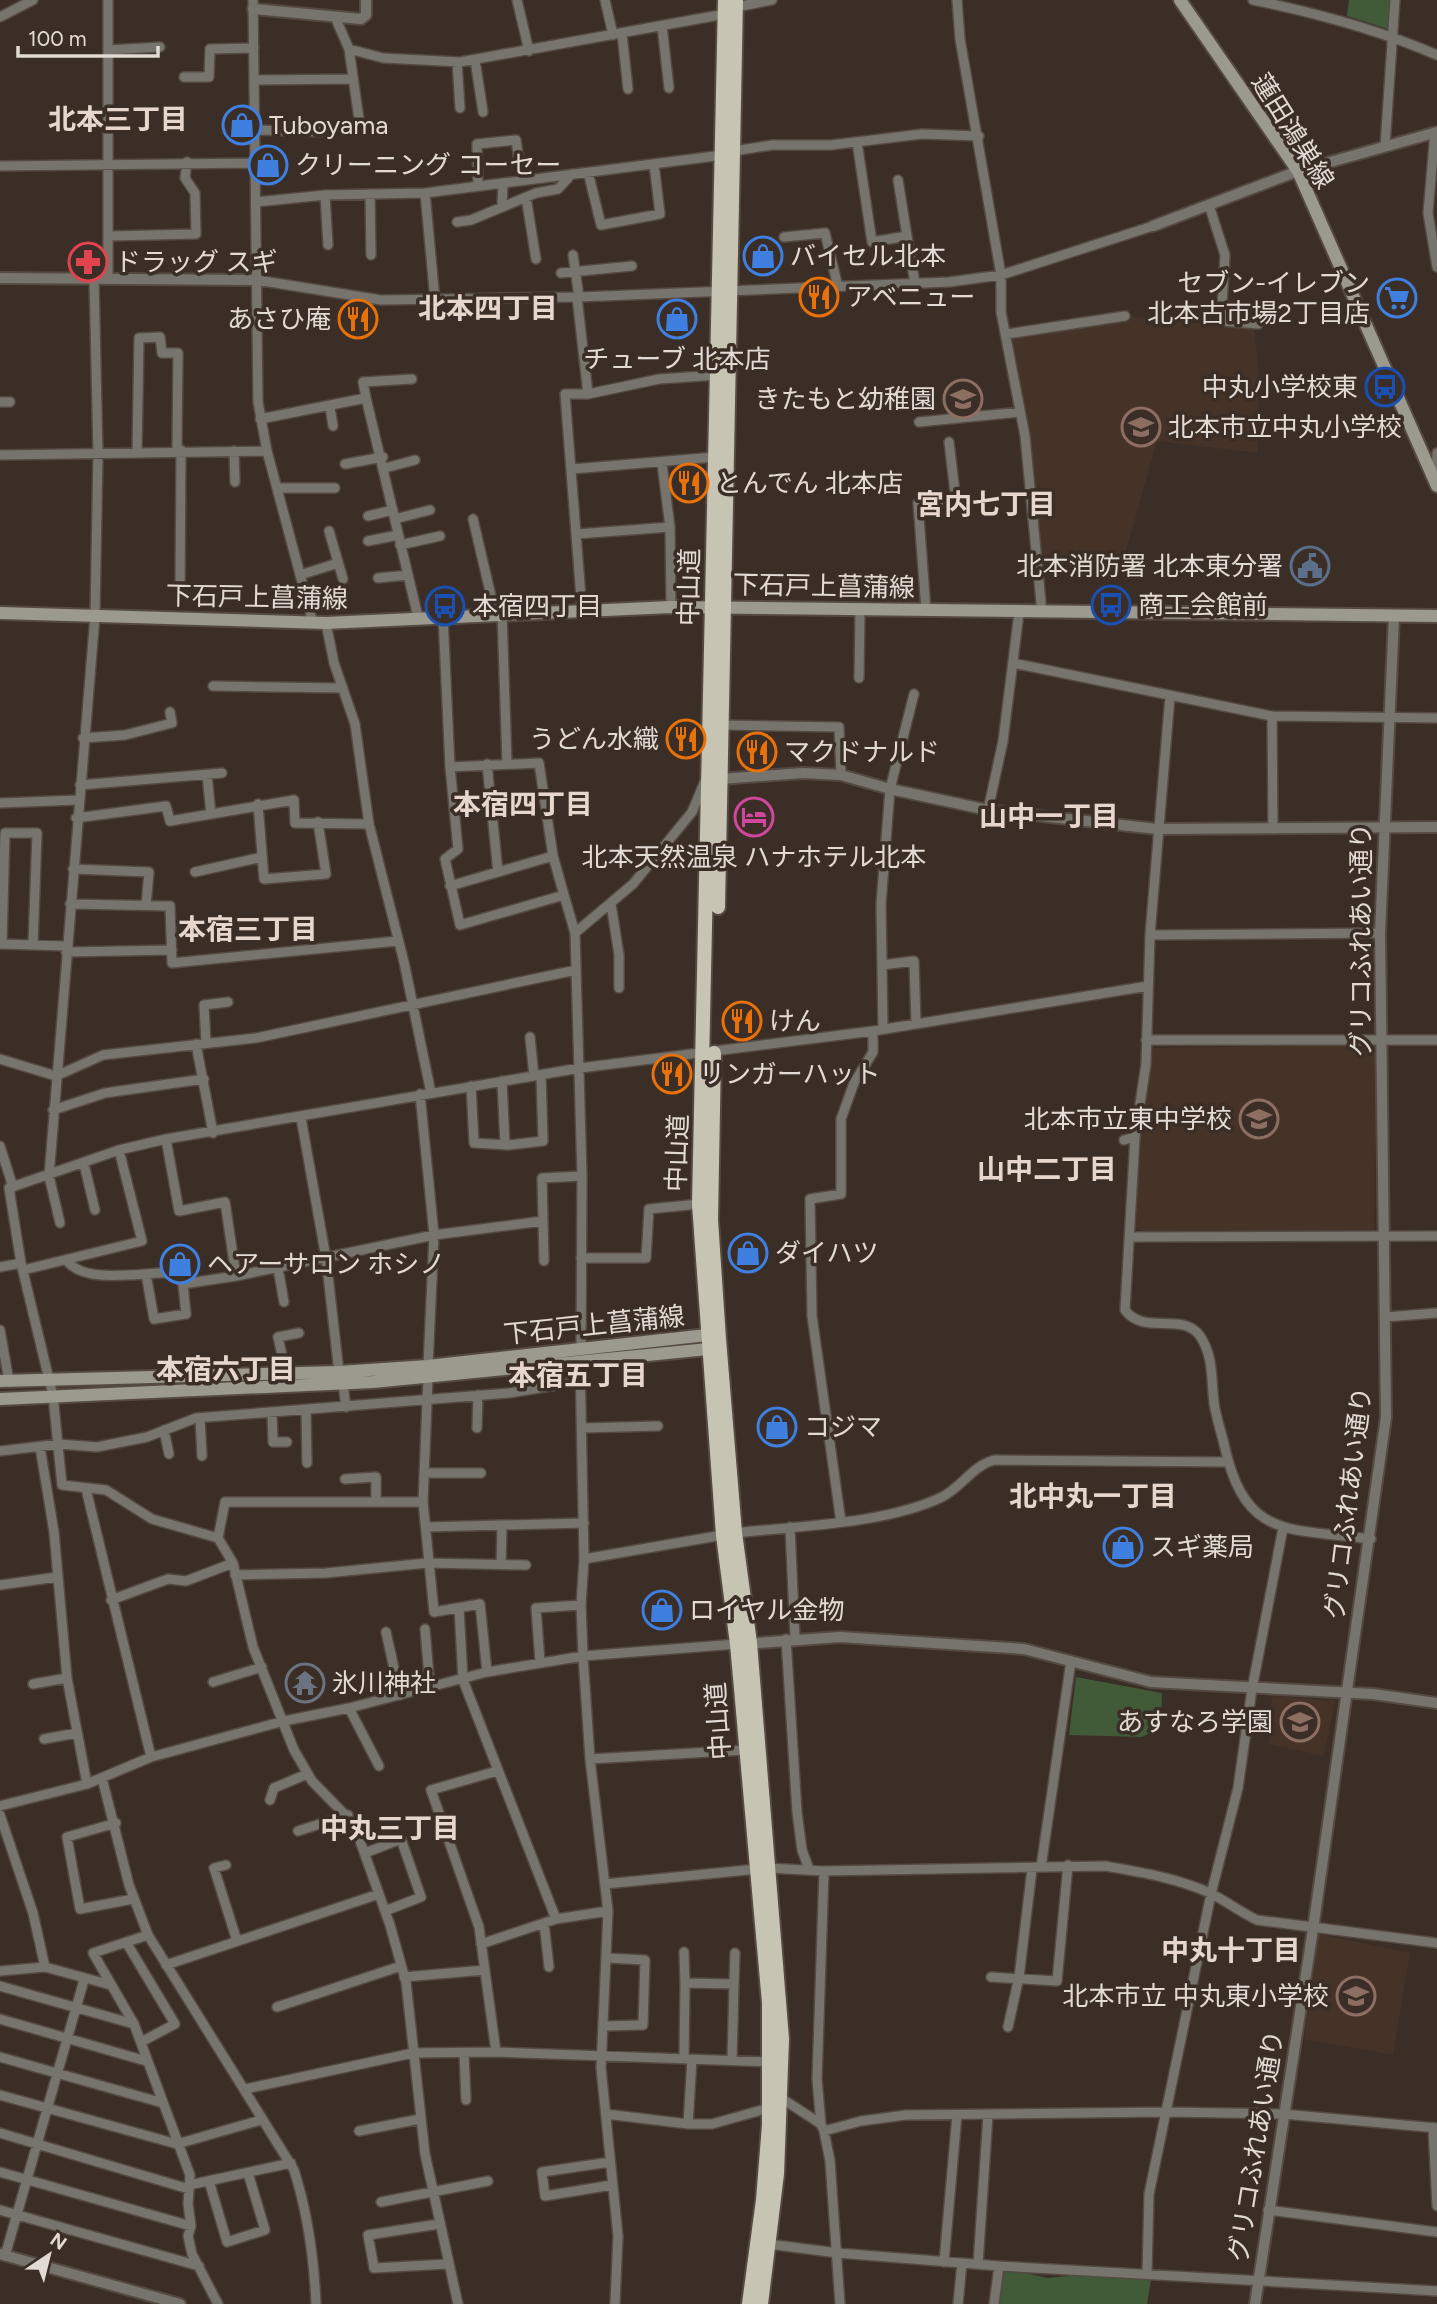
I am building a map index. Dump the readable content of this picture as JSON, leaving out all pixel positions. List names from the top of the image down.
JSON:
{
  "streets": {
    "highway": ["中山道"],
    "main road": ["蓮田鴻巣線", "下石戸上菖蒲線"],
    "street": ["グリコふれあい通り"]
  },
  "crossings": [
    ["下石戸上菖蒲線", "中山道"],
    ["下石戸上菖蒲線", "グリコふれあい通り"]
  ],
  "districts": [
    "北本三丁目",
    "北本四丁目",
    "宮内七丁目",
    "本宿四丁目",
    "山中一丁目",
    "本宿三丁目",
    "山中二丁目",
    "本宿六丁目",
    "本宿五丁目",
    "北中丸一丁目",
    "中丸三丁目",
    "中丸十丁目"
  ],
  "places": {
    "shop": [
      "Tuboyama",
      "クリーニング コーセー",
      "バイセル北本",
      "チューブ 北本店",
      "ダイハツ",
      "ヘアーサロン ホシノ",
      "コジマ",
      "スギ薬局",
      "ロイヤル金物"
    ],
    "pharmacy": ["ドラッグ スギ"],
    "restaurant": [
      "アベニュー",
      "あさひ庵",
      "とんでん 北本店",
      "うどん水織",
      "マクドナルド",
      "けん",
      "リンガーハット"
    ],
    "supermarket": ["セブン-イレブン 北本古市場2丁目店"],
    "bus stop": ["中丸小学校東", "商工会館前", "本宿四丁目"],
    "school or university": [
      "きたもと幼稚園",
      "北本市立中丸小学校",
      "北本市立東中学校",
      "あすなろ学園",
      "北本市立 中丸東小学校"
    ],
    "public building": ["北本消防署 北本東分署"],
    "hotel": ["北本天然温泉 ハナホテル北本"],
    "temple": ["氷川神社"]
  },
  "scale_bar": "100 m",
  "north": "top right"
}
